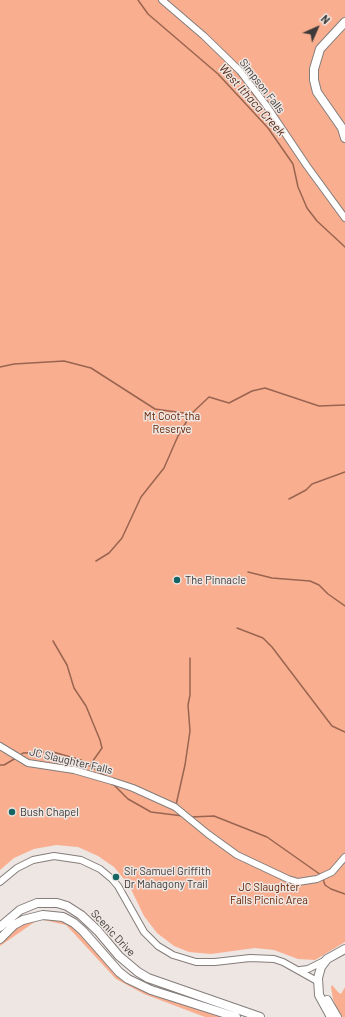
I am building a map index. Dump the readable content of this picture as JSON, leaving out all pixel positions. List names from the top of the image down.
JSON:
{
  "streets": {
    "main road": ["Scenic Drive"],
    "street": ["Simpson Falls", "JC Slaughter Falls"]
  },
  "water": ["West Ithaca Creek"],
  "parks": ["Mt Coot-tha Reserve", "JC Slaughter Falls Picnic Area"],
  "places": ["The Pinnacle", "Bush Chapel", "Sir Samuel Griffith Dr Mahagony Trail"],
  "north": "top right"
}
